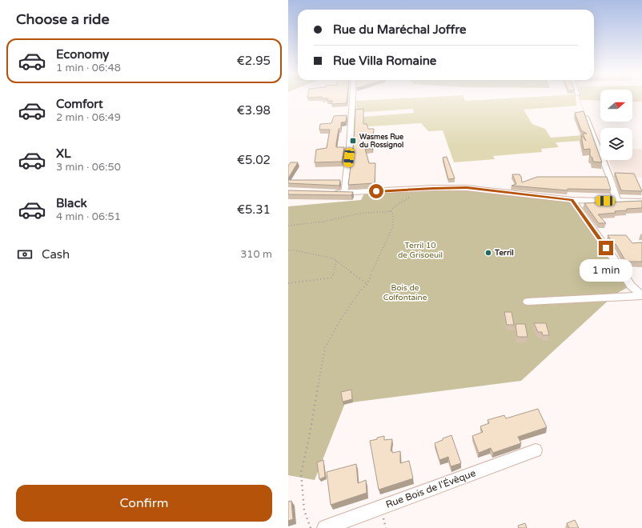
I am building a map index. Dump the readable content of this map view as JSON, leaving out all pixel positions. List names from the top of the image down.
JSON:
{
  "streets": {
    "street": ["Rue Bois de l'Évêque"]
  },
  "parks": ["Terril 10 de Grisoeuil", "Bois de Colfontaine"],
  "places": {
    "transit": ["Wasmes Rue du Rossignol"],
    "other": ["Terril"]
  },
  "north": "right",
  "page": {
    "heading": "Choose a ride",
    "banner": ["Rue du Maréchal Joffre", "Rue Villa Romaine"],
    "list": [
      {
        "name": "Economy",
        "note": "1 min · 06:48",
        "value": "€2.95"
      },
      {
        "name": "Comfort",
        "note": "2 min · 06:49",
        "value": "€3.98"
      },
      {
        "name": "XL",
        "note": "3 min · 06:50",
        "value": "€5.02"
      },
      {
        "name": "Black",
        "note": "4 min · 06:51",
        "value": "€5.31"
      }
    ],
    "pay": ["Cash", "310 m"],
    "bubble": "1 min",
    "buttons": "Confirm"
  }
}
